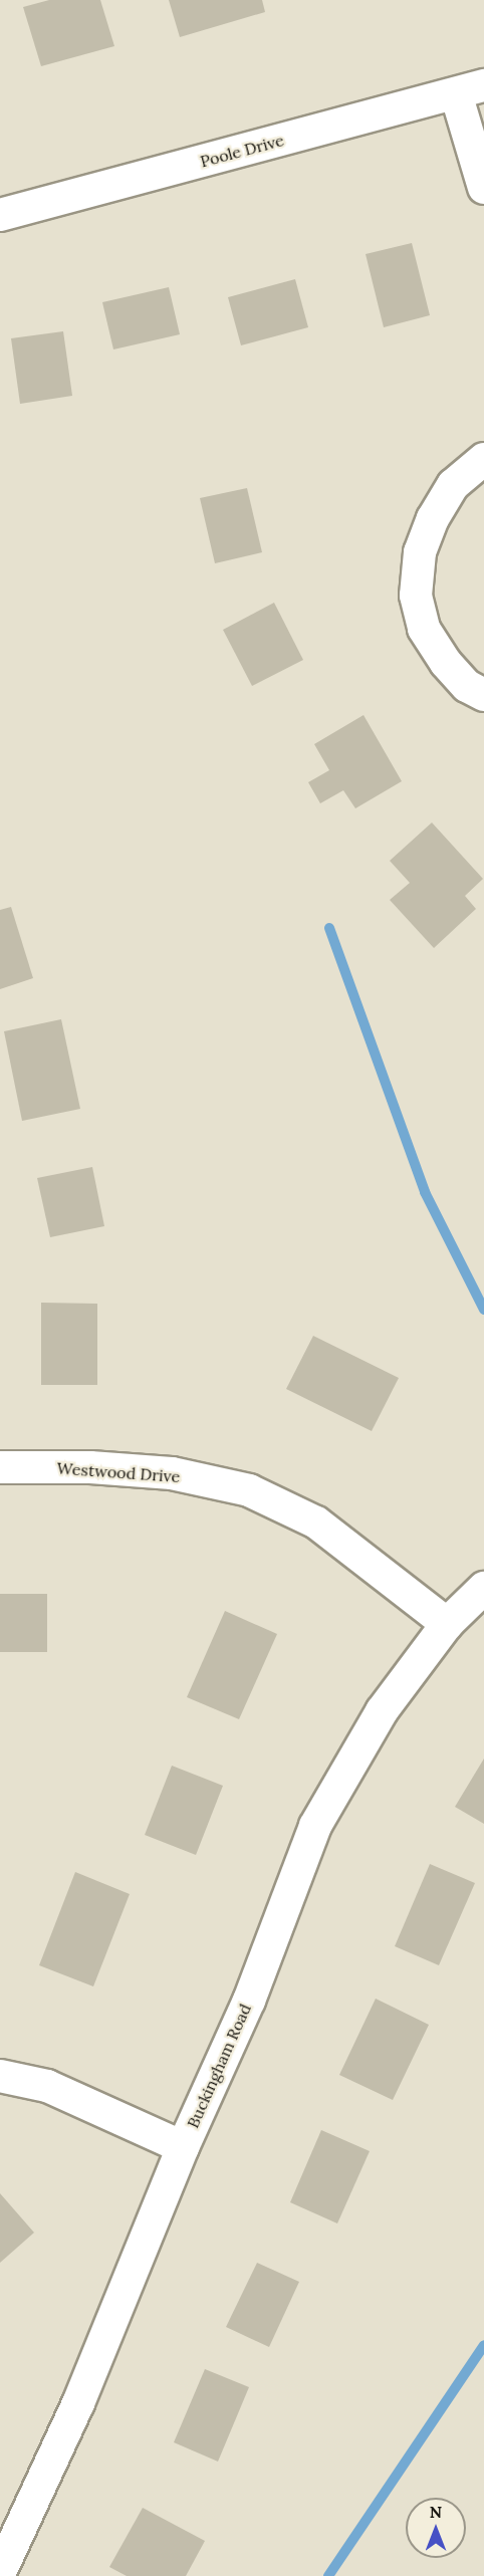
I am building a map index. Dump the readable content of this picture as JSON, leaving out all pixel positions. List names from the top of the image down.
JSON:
{
  "streets": {
    "street": ["Poole Drive", "Westwood Drive", "Buckingham Road"]
  },
  "crossings": [
    ["Westwood Drive", "Buckingham Road"]
  ],
  "north": "top"
}
